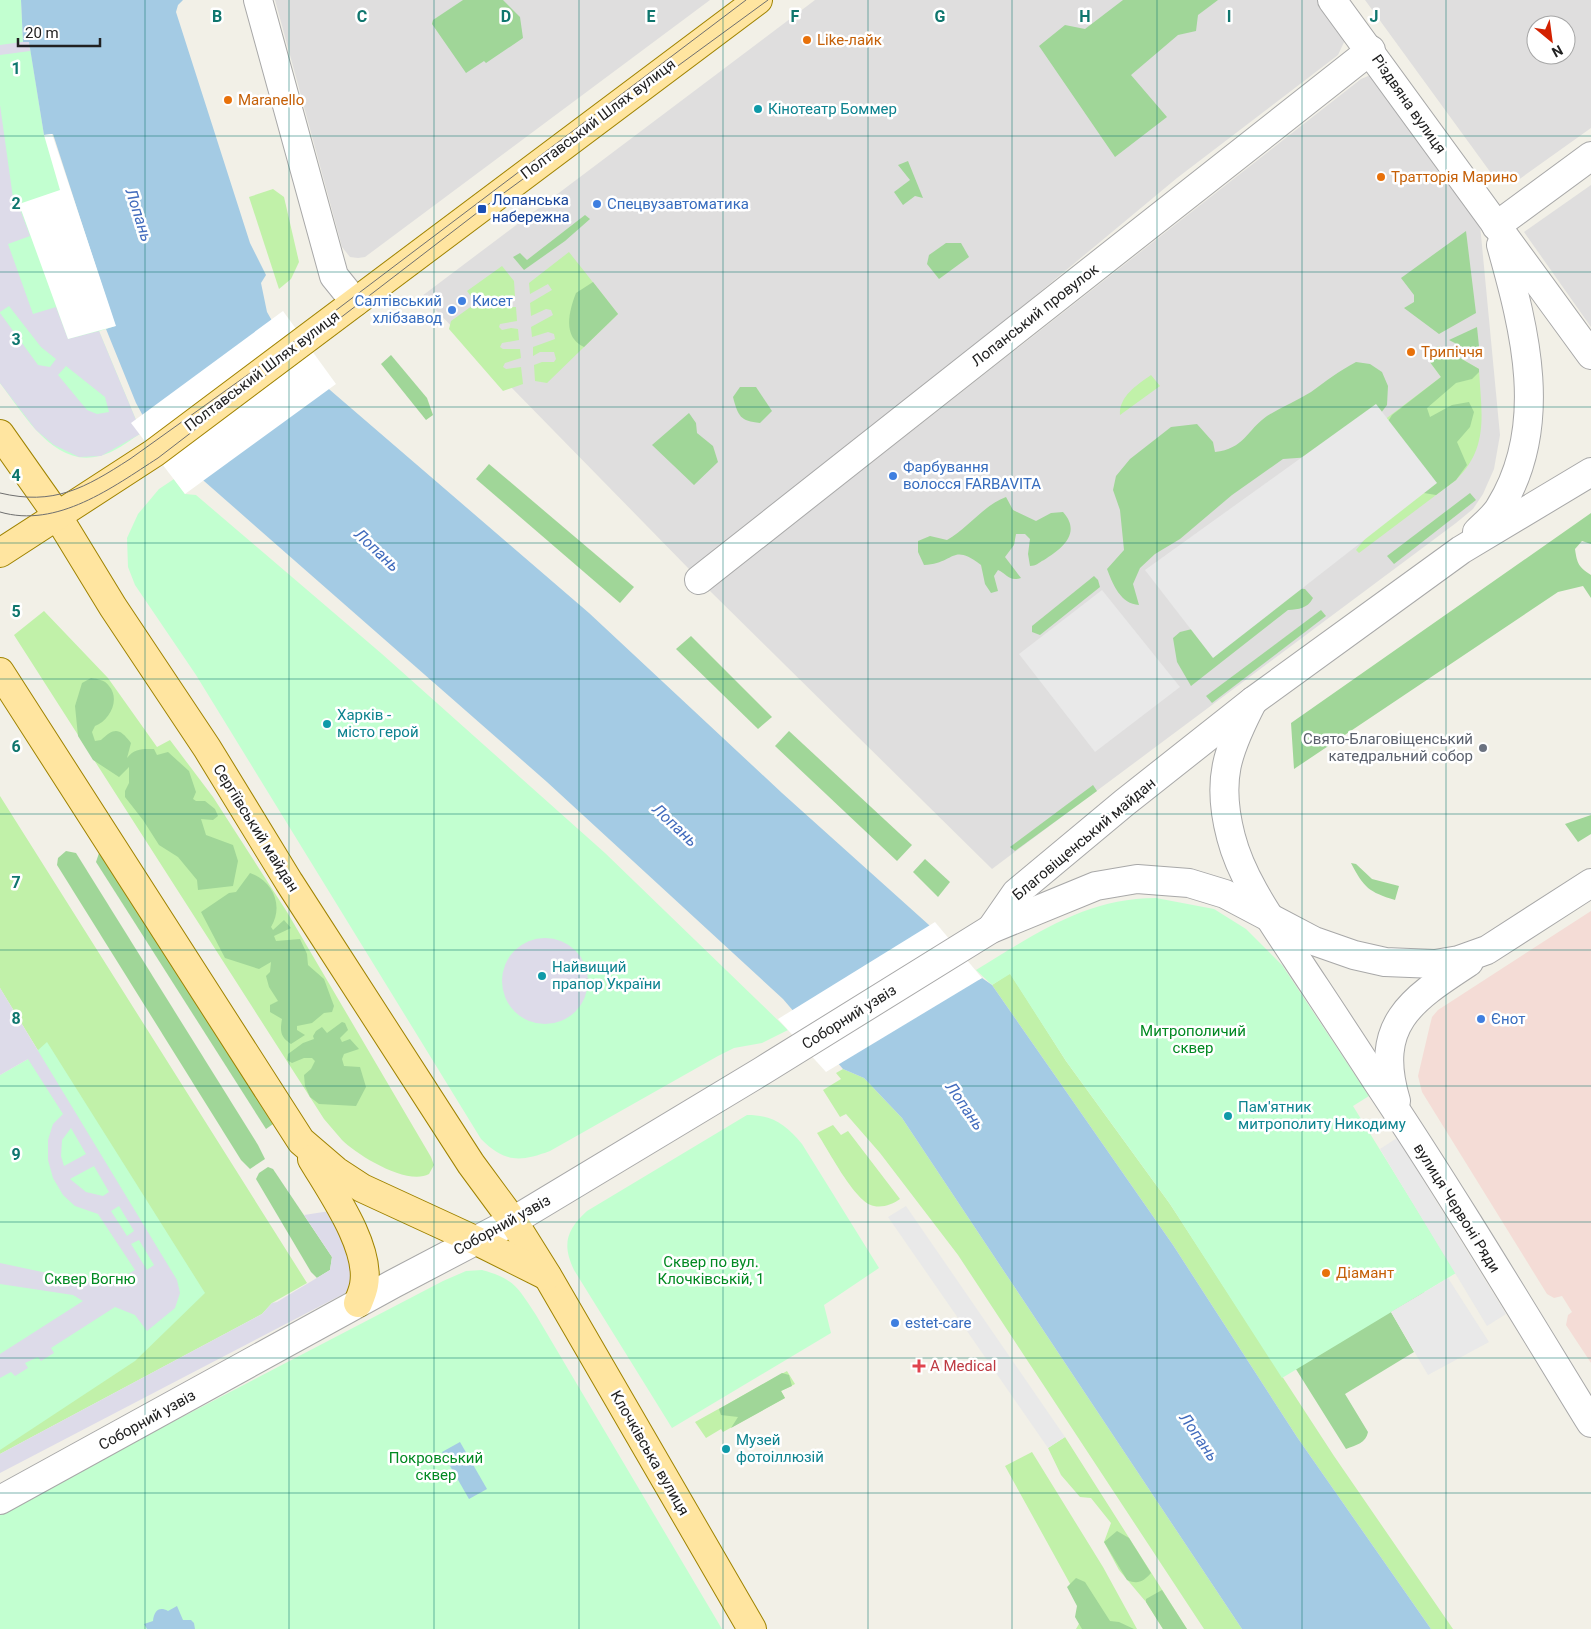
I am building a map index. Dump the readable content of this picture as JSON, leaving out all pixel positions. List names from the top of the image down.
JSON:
{
  "streets": {
    "main road": ["Полтавський Шлях вулиця", "Сергіївський майдан", "Клочківська вулиця"],
    "street": [
      "Різдвяна вулиця",
      "Лопанський провулок",
      "Благовіщенський майдан",
      "Соборний узвіз",
      "вулиця Червоні Ряди"
    ]
  },
  "crossings": [
    ["Різдвяна вулиця", "Лопанський провулок"],
    ["Полтавський Шлях вулиця", "Сергіївський майдан"],
    ["Сергіївський майдан", "Соборний узвіз"],
    ["Сергіївський майдан", "Клочківська вулиця"],
    ["Благовіщенський майдан", "Соборний узвіз"],
    ["Благовіщенський майдан", "вулиця Червоні Ряди"],
    ["Соборний узвіз", "Клочківська вулиця"]
  ],
  "water": ["Лопань"],
  "parks": [
    "Митрополичий сквер",
    "Сквер по вул. Клочківській, 1",
    "Сквер Вогню",
    "Покровський сквер"
  ],
  "places": {
    "other": [
      "Like-лайк",
      "Maranello",
      "Кінотеатр Боммер",
      "Тратторія Марино",
      "Спецвузавтоматика",
      "Кисет",
      "Салтівський хлібзавод",
      "Трипіччя",
      "Фарбування волосся FARBAVITA",
      "Харків - місто герой",
      "Свято-Благовіщенський катедральний собор",
      "Найвищий прапор України",
      "Єнот",
      "Пам'ятник митрополиту Никодиму",
      "Діамант",
      "estet-care",
      "Музей фотоіллюзій"
    ],
    "transit": ["Лопанська набережна"],
    "health": ["A Medical"]
  },
  "scale_bar": "20 m",
  "north": "bottom right",
  "grid": {
    "columns": [
      "B",
      "C",
      "D",
      "E",
      "F",
      "G",
      "H",
      "I",
      "J"
    ],
    "rows": [
      "1",
      "2",
      "3",
      "4",
      "5",
      "6",
      "7",
      "8",
      "9"
    ]
  }
}
